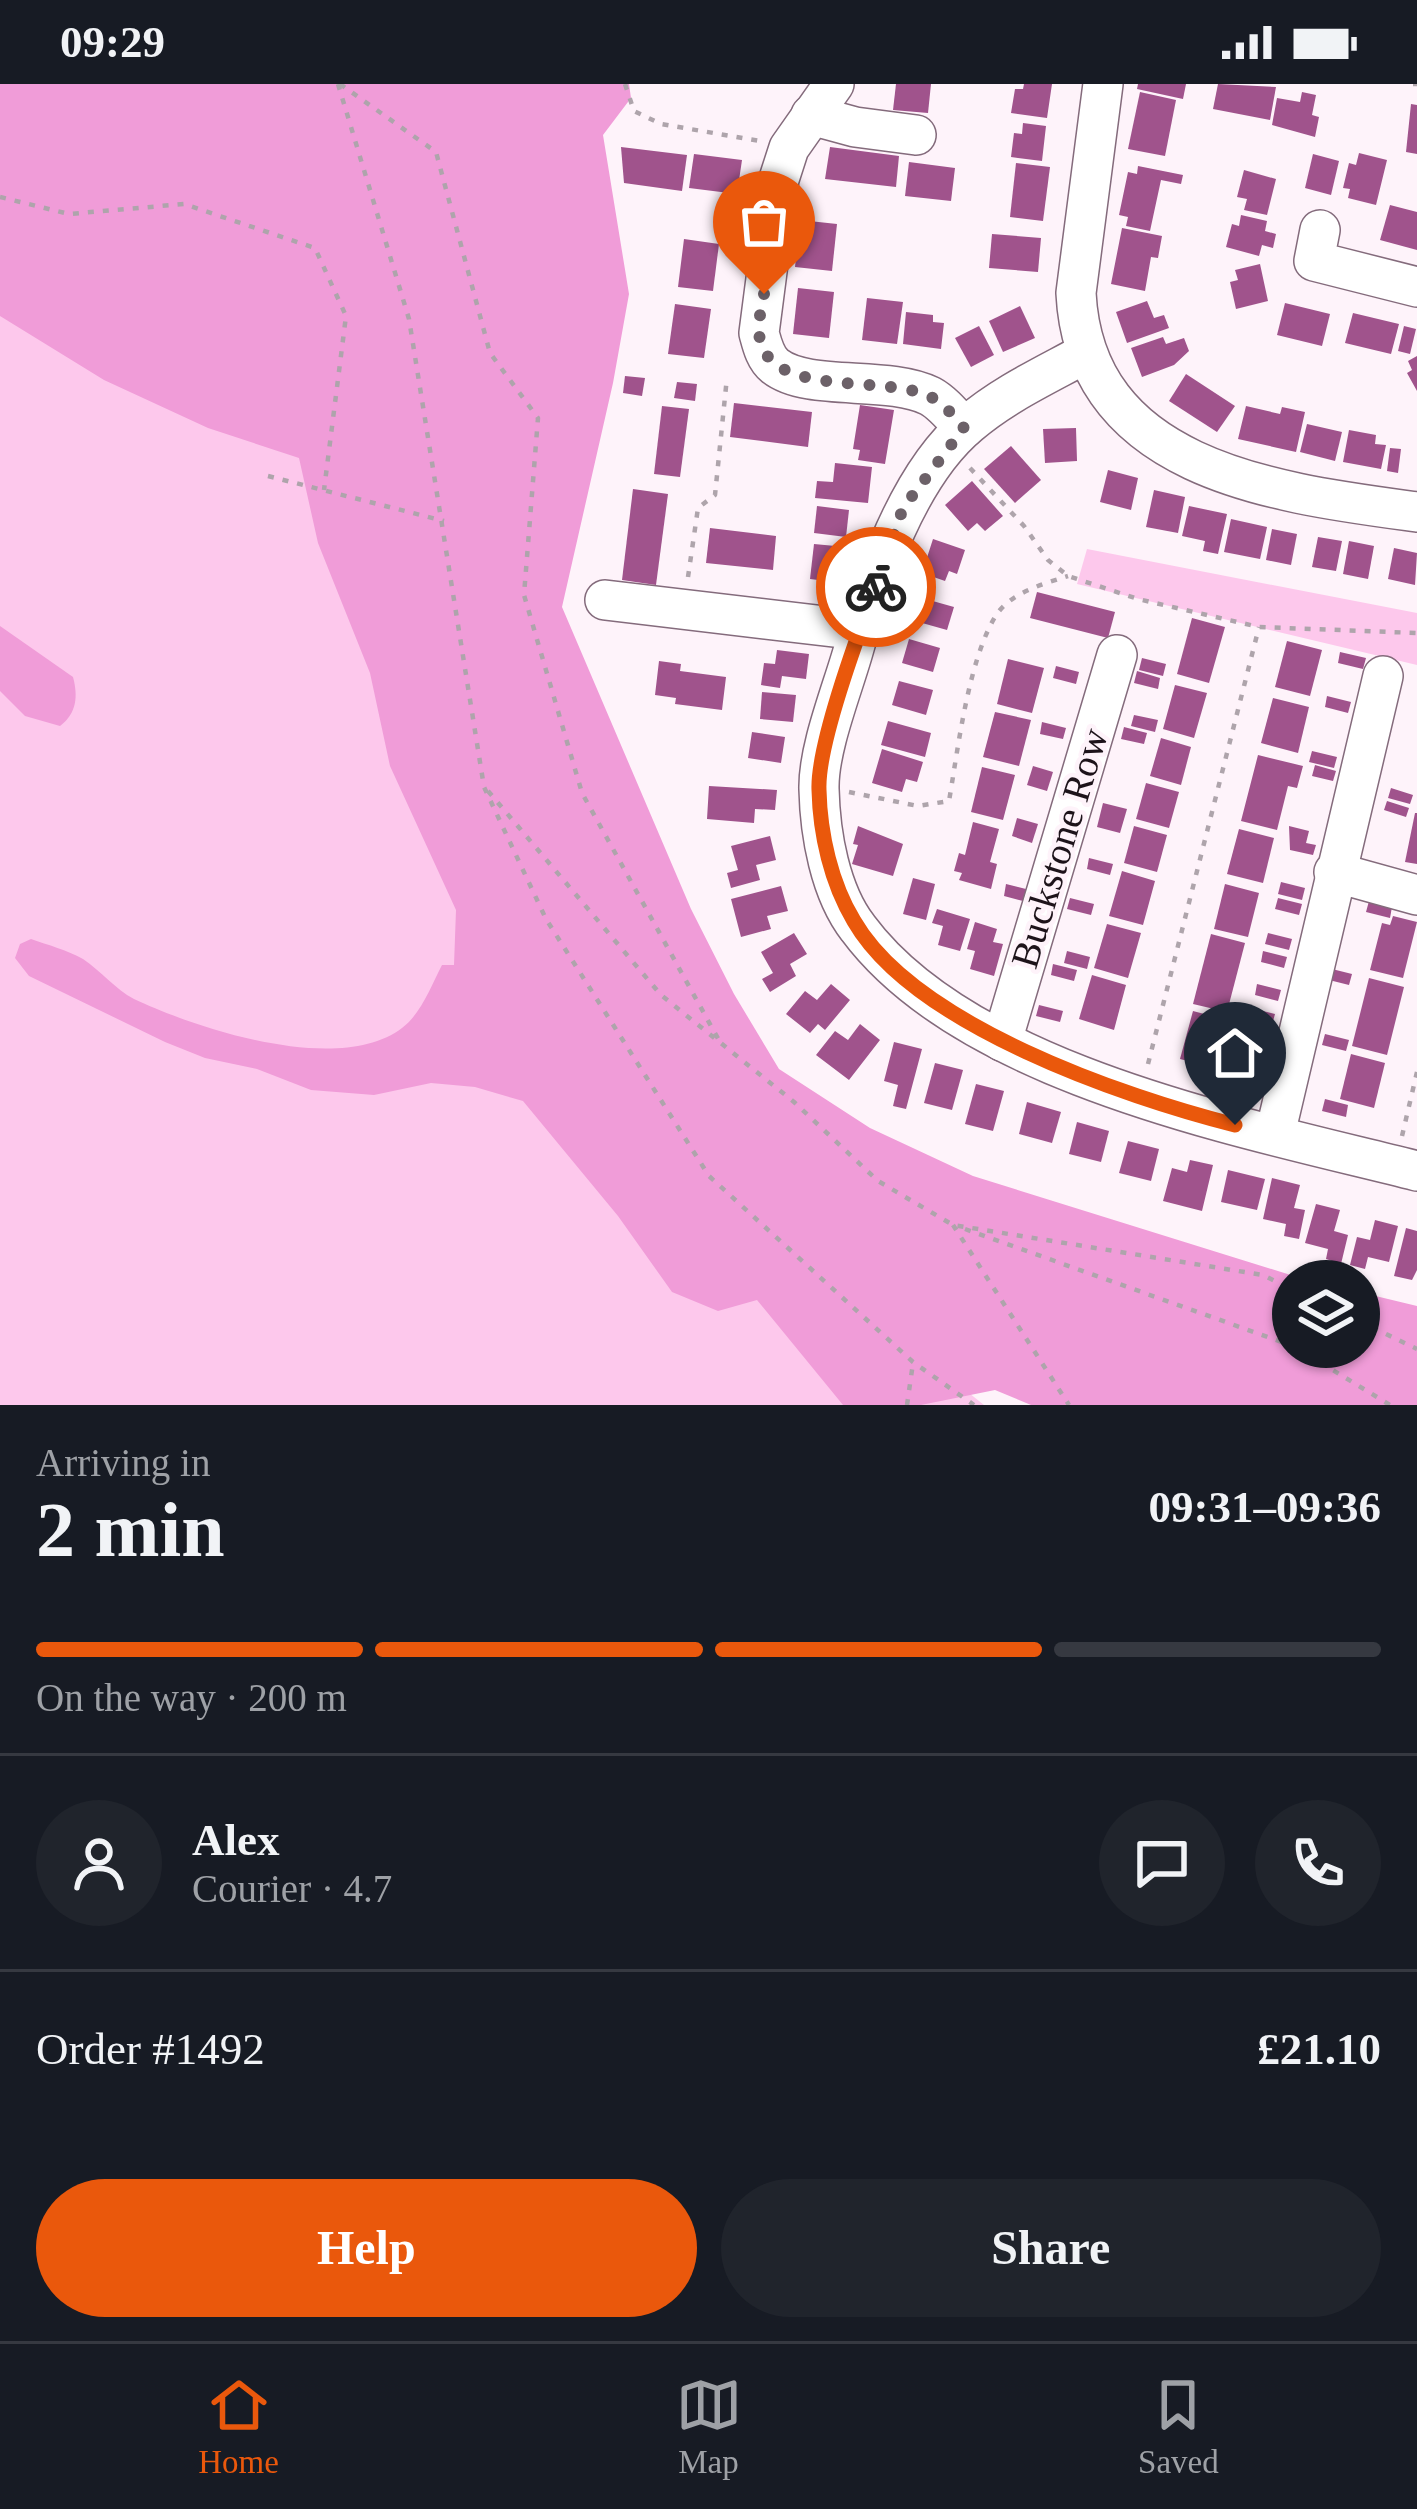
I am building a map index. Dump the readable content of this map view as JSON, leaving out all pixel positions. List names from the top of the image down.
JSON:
{
  "streets": {
    "street": ["Buckstone Row"]
  },
  "page": {
    "status": "09:29",
    "heading": ["2 min", "Arriving in", "09:31–09:36"],
    "panel": [
      "Alex",
      "Courier · 4.7",
      "Order #1492",
      "£21.10"
    ],
    "bar": "On the way · 200 m",
    "buttons": ["Help", "Share"],
    "tabs": ["Home", "Map", "Saved"]
  }
}
